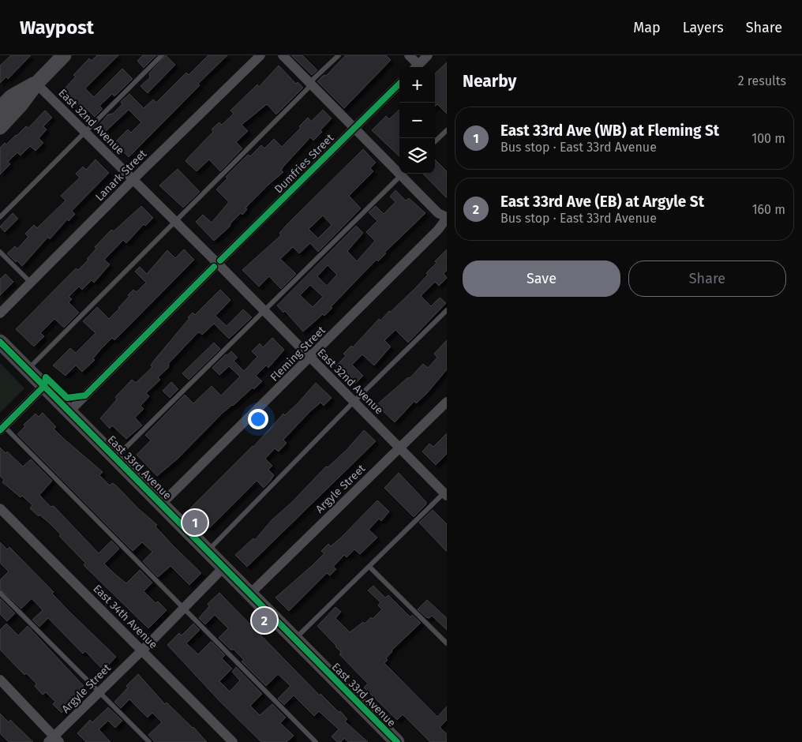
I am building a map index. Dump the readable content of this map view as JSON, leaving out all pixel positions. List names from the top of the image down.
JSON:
{
  "streets": {
    "street": [
      "East 32nd Avenue",
      "Dumfries Street",
      "Lanark Street",
      "Fleming Street",
      "East 33rd Avenue",
      "Argyle Street",
      "East 34th Avenue"
    ]
  },
  "crossings": [
    ["East 32nd Avenue", "Dumfries Street"],
    ["East 32nd Avenue", "Lanark Street"],
    ["East 32nd Avenue", "Fleming Street"],
    ["East 32nd Avenue", "Argyle Street"],
    ["Dumfries Street", "East 33rd Avenue"],
    ["Fleming Street", "East 33rd Avenue"],
    ["East 33rd Avenue", "Argyle Street"],
    ["Argyle Street", "East 34th Avenue"]
  ],
  "page": {
    "header": "Waypost",
    "nav": ["Map", "Layers", "Share"],
    "heading": ["Nearby", "2 results"],
    "map_buttons": ["+", "−"],
    "list": [
      {
        "mark": "1",
        "name": "East 33rd Ave (WB) at Fleming St",
        "note": "Bus stop · East 33rd Avenue",
        "value": "100 m"
      },
      {
        "mark": "2",
        "name": "East 33rd Ave (EB) at Argyle St",
        "note": "Bus stop · East 33rd Avenue",
        "value": "160 m"
      }
    ],
    "buttons": ["Save", "Share"],
    "pins": ["1", "2"]
  }
}
